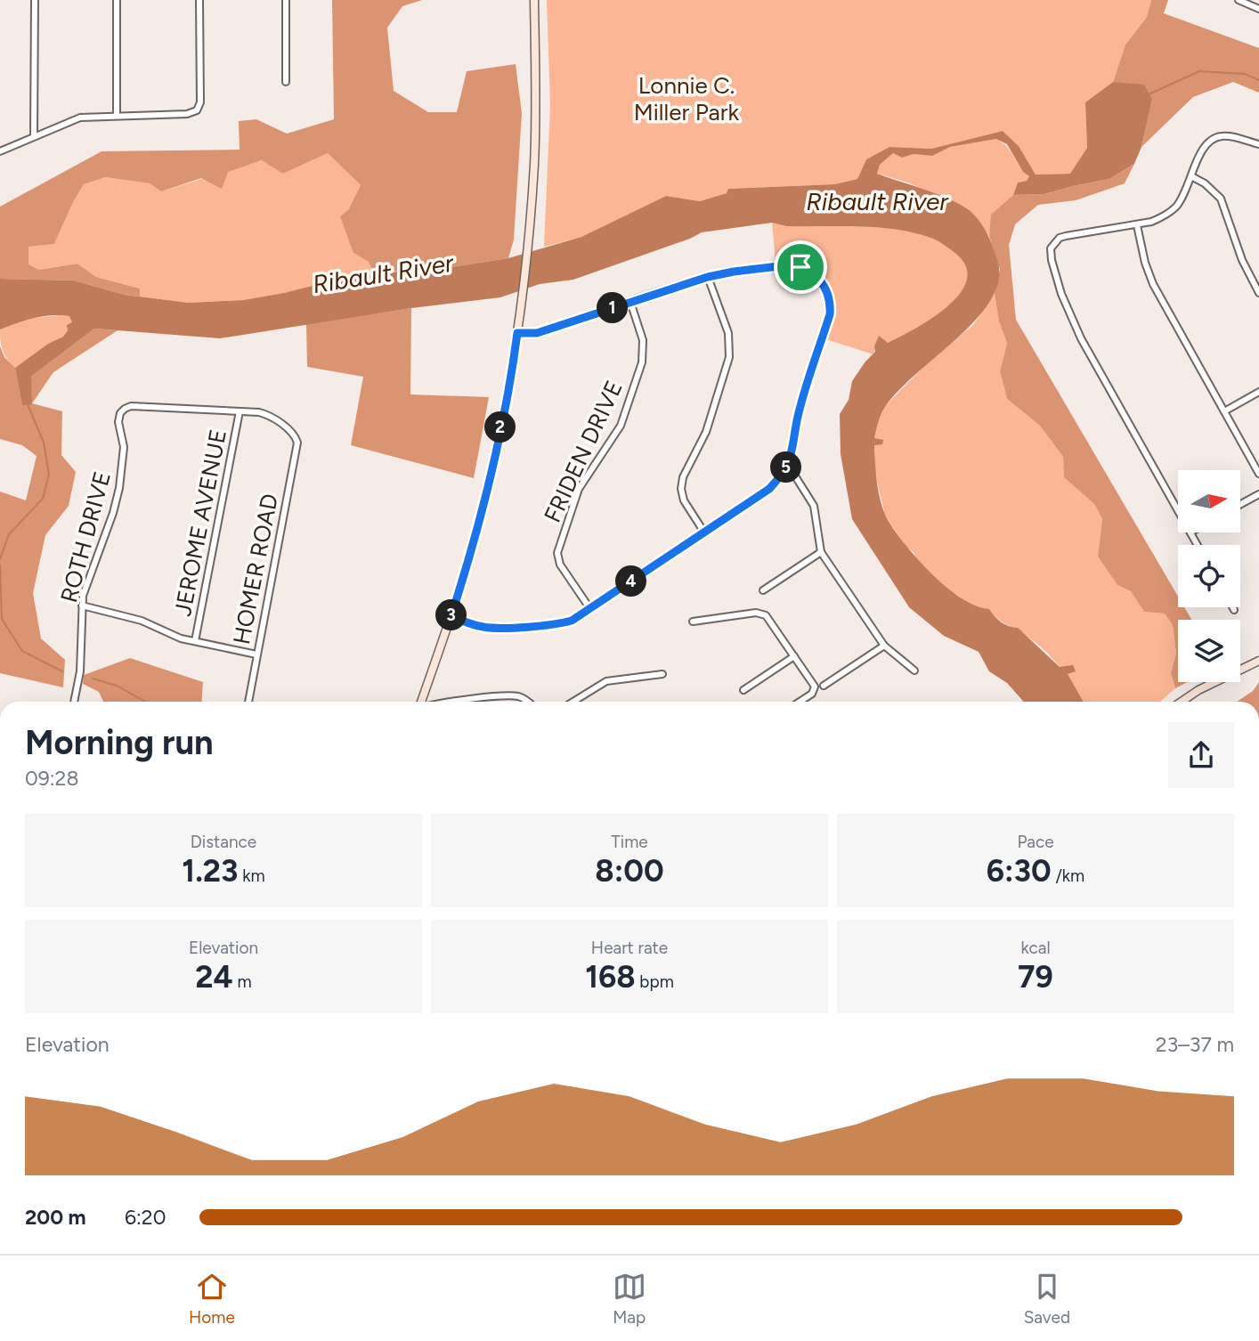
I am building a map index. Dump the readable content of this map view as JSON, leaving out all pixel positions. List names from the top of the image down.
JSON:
{
  "streets": {
    "street": [
      "FRIDEN DRIVE",
      "JEROME AVENUE",
      "ROTH DRIVE",
      "HOMER ROAD"
    ]
  },
  "crossings": [
    ["JEROME AVENUE", "ROTH DRIVE"],
    ["JEROME AVENUE", "HOMER ROAD"],
    ["ROTH DRIVE", "HOMER ROAD"]
  ],
  "water": ["Ribault River"],
  "parks": ["Lonnie C. Miller Park"],
  "north": "right",
  "page": {
    "pins": [
      "1",
      "2",
      "5",
      "4",
      "3"
    ],
    "heading": ["Morning run", "09:28"],
    "stats": [
      ["Distance", "1.23 km"],
      ["Time", "8:00"],
      ["Pace", "6:30 /km"],
      ["Elevation", "24 m"],
      ["Heart rate", "168 bpm"],
      ["kcal", "79"]
    ],
    "chart": ["Elevation", "23–37 m"],
    "list": [
      {
        "name": "200 m",
        "note": "6:20"
      }
    ],
    "tabs": ["Home", "Map", "Saved"]
  }
}
